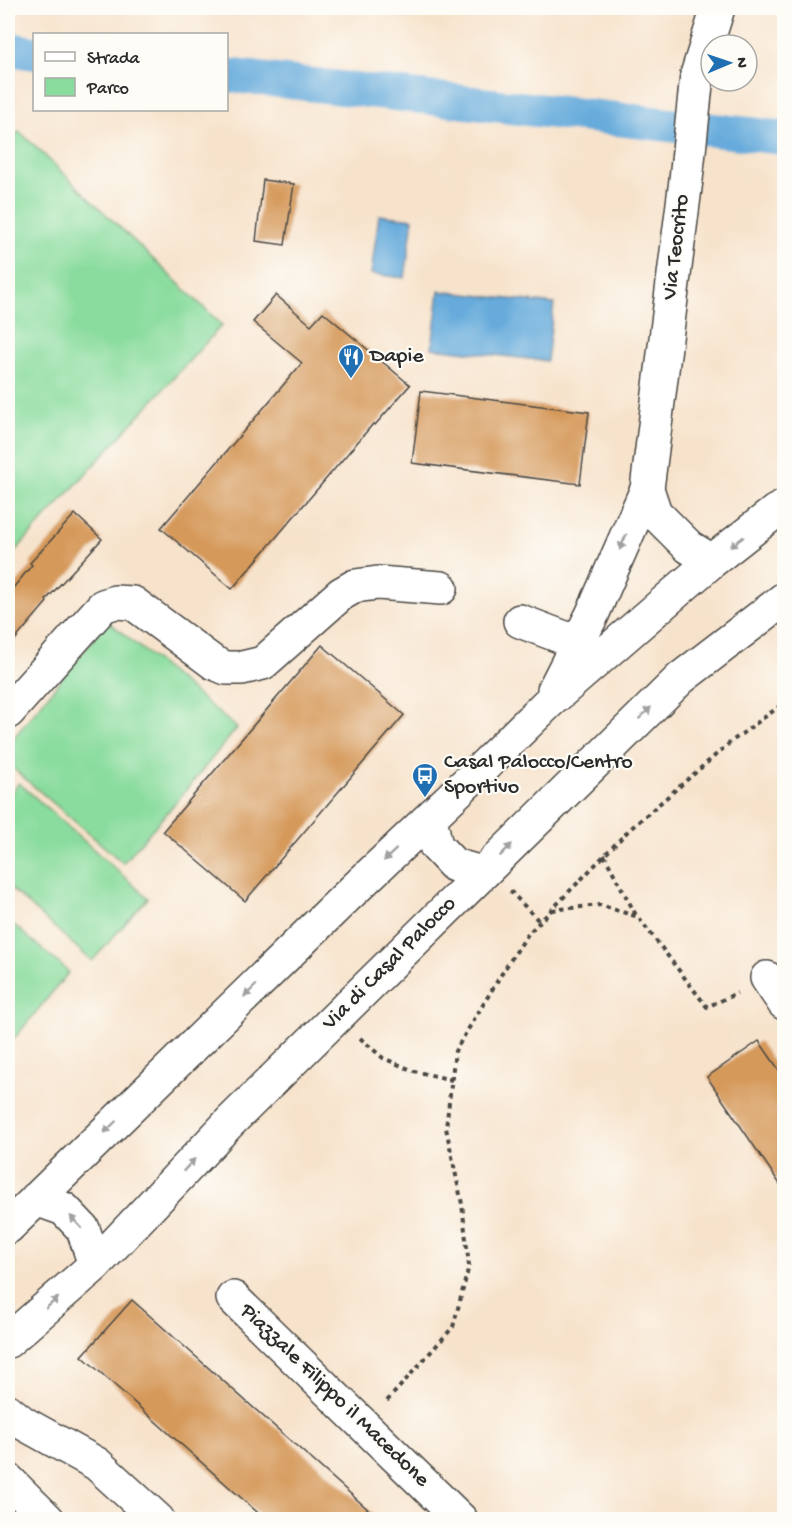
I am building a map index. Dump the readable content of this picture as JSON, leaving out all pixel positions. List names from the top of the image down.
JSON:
{
  "streets": {
    "street": ["Via Teocrito", "Via di Casal Palocco", "Piazzale Filippo il Macedone"]
  },
  "places": {
    "restaurant": ["Dapie"],
    "bus stop": ["Casal Palocco/Centro Sportivo"]
  },
  "legend": ["Strada", "Parco"],
  "north": "right"
}
